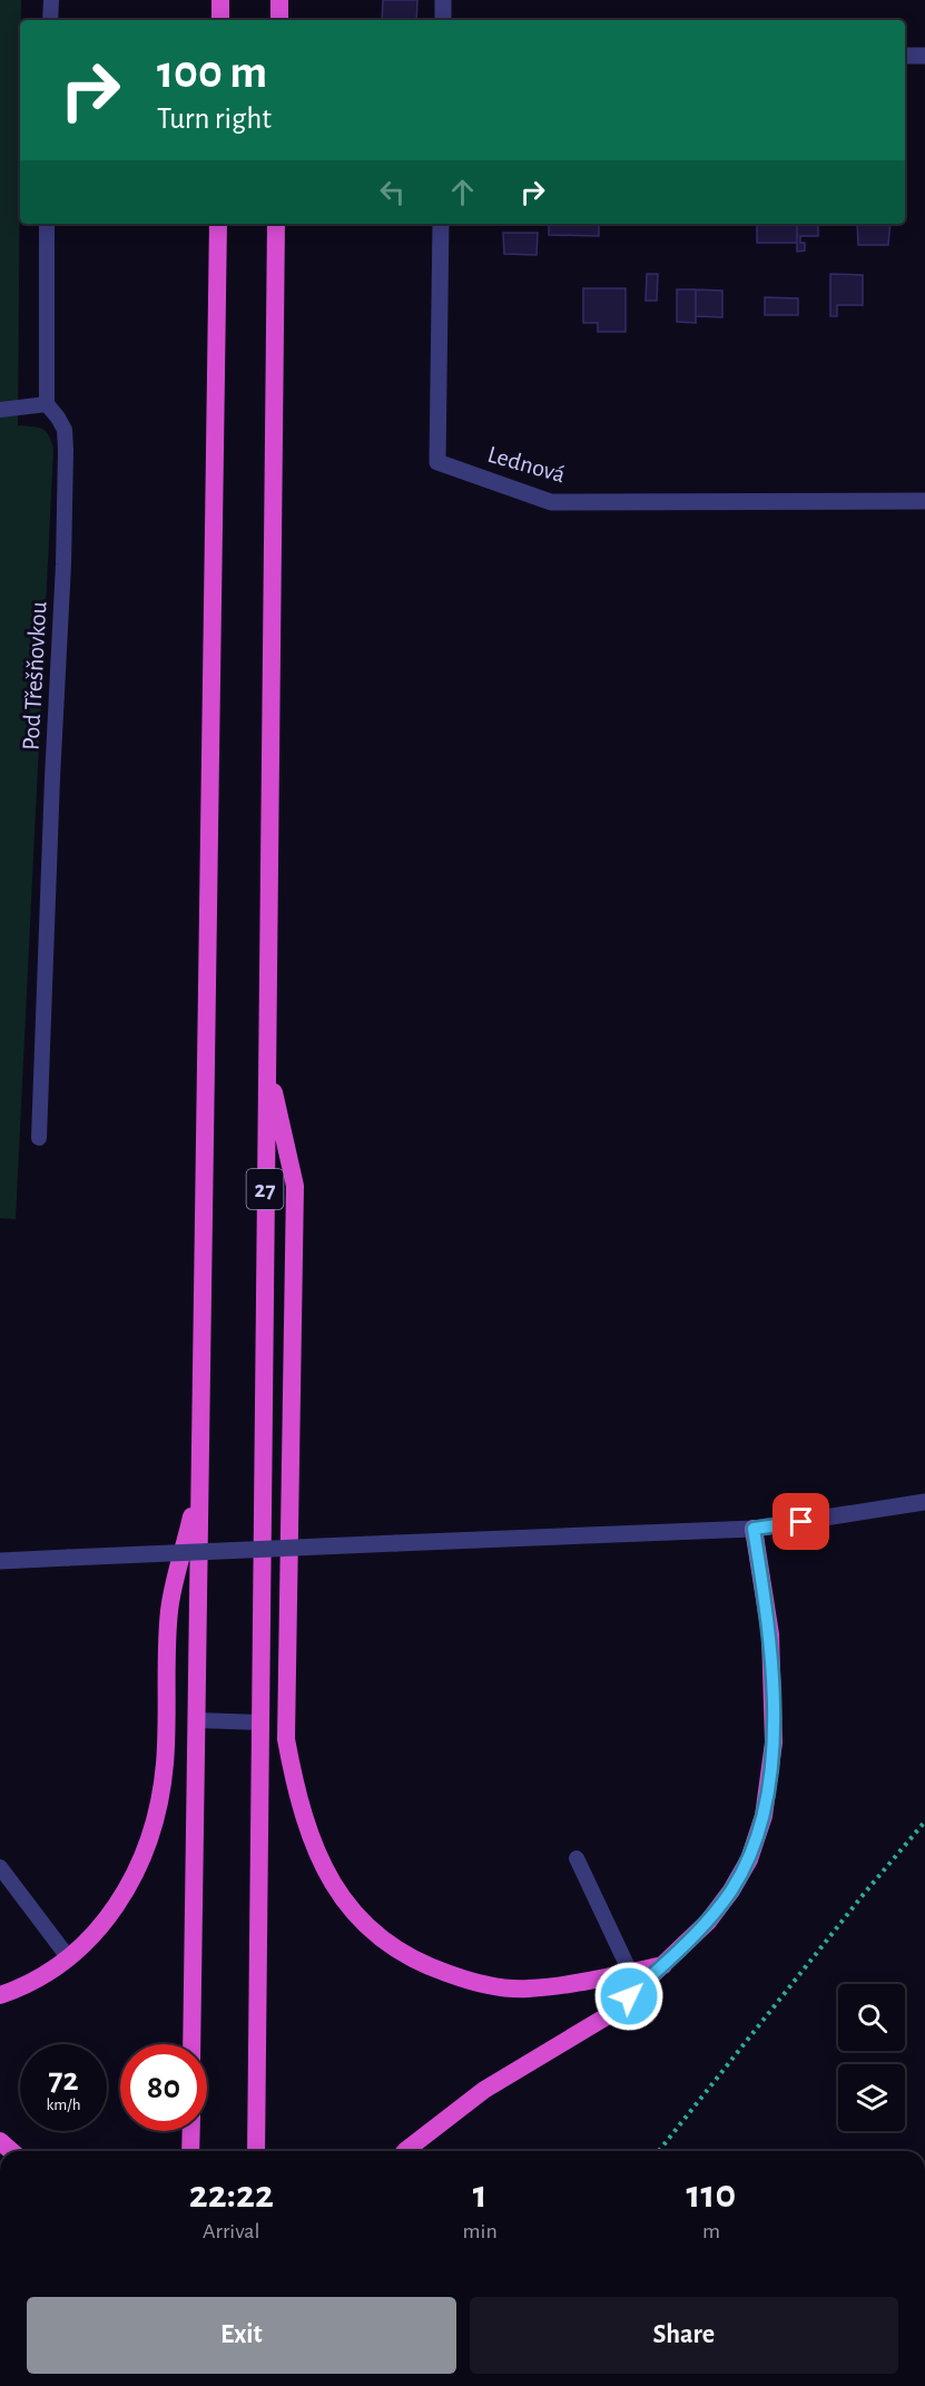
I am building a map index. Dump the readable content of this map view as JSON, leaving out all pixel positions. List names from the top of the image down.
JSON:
{
  "streets": {
    "highway": ["27"],
    "street": ["Lednová"],
    "lane": ["Pod Třešňovkou"]
  },
  "page": {
    "turn": ["100 m", "Turn right"],
    "speed": "72 km/h",
    "limit": "80",
    "eta": [
      "22:22",
      "Arrival",
      "1",
      "min",
      "110",
      "m"
    ],
    "buttons": ["Exit", "Share"]
  }
}
